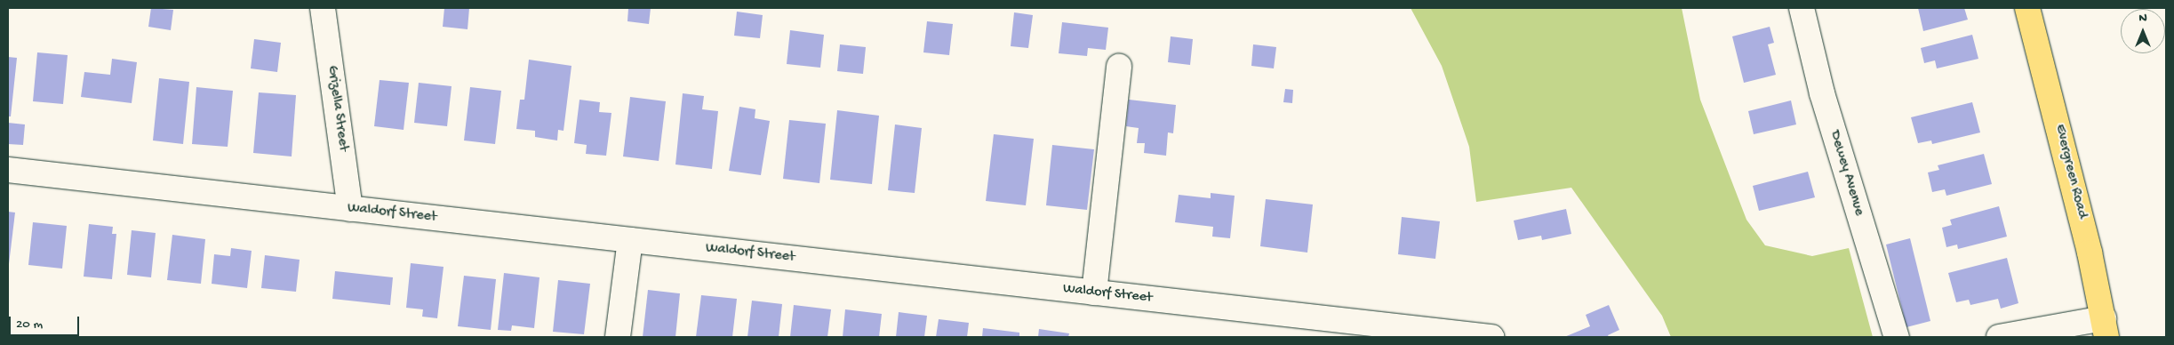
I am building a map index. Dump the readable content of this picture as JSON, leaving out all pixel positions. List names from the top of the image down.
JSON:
{
  "streets": {
    "main road": ["Evergreen Road"],
    "street": ["Grizella Street", "Dewey Avenue", "Waldorf Street"]
  },
  "crossings": [
    ["Grizella Street", "Waldorf Street"]
  ],
  "scale_bar": "20 m",
  "north": "top"
}
